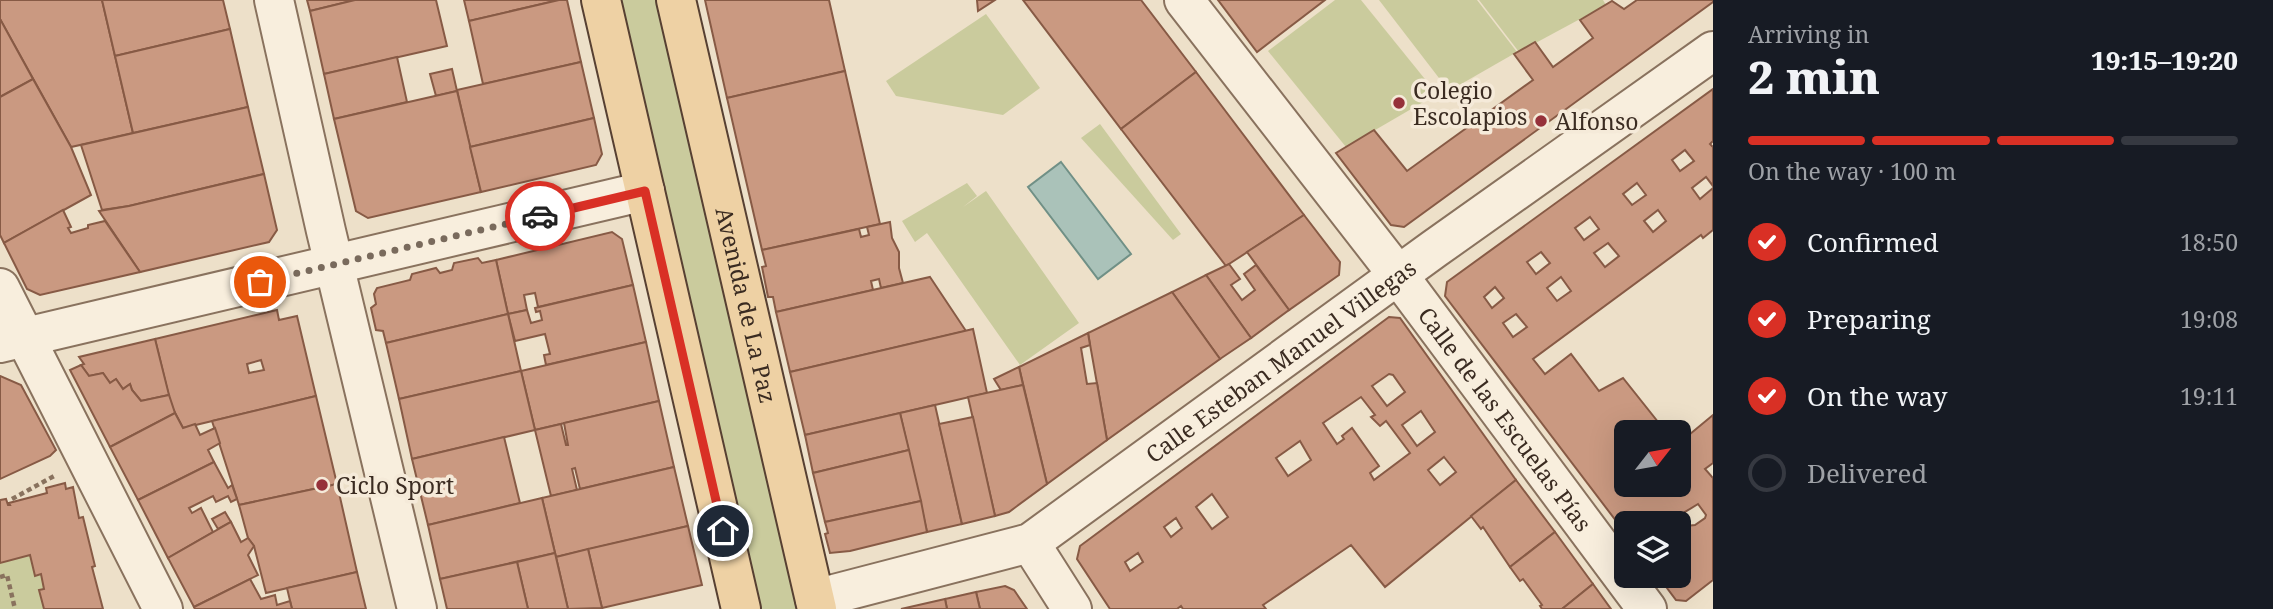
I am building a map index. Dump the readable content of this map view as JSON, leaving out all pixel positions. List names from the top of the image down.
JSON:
{
  "streets": {
    "main road": ["Avenida de La Paz"],
    "street": ["Calle Esteban Manuel Villegas", "Calle de las Escuelas Pías"]
  },
  "crossings": [
    ["Avenida de La Paz", "Calle Esteban Manuel Villegas"],
    ["Calle Esteban Manuel Villegas", "Calle de las Escuelas Pías"]
  ],
  "places": ["Colegio Escolapios", "Alfonso", "Ciclo Sport"],
  "north": "top right",
  "page": {
    "heading": ["2 min", "Arriving in", "19:15–19:20"],
    "bar": "On the way · 100 m",
    "list": [
      ["Confirmed", "18:50"],
      ["Preparing", "19:08"],
      ["On the way", "19:11"],
      "Delivered"
    ]
  }
}
